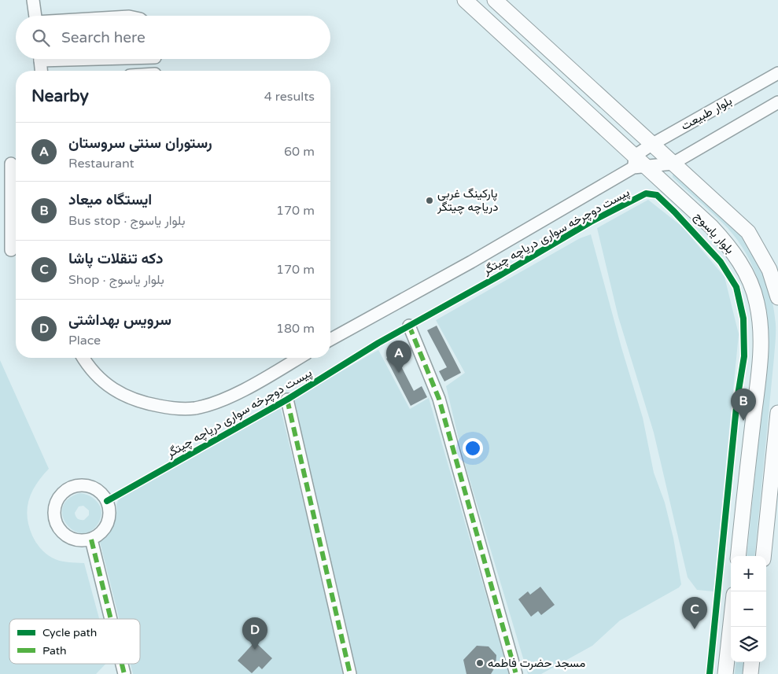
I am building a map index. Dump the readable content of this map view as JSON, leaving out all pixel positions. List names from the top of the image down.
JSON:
{
  "streets": {
    "main road": ["بلوار یاسوج"],
    "street": ["بلوار طبیعت"],
    "cycle path": ["پیست دوچرخه سواری دریاچه چیتگر"]
  },
  "crossings": [
    ["بلوار طبیعت", "بلوار یاسوج"]
  ],
  "places": ["پارکینگ غربی دریاچه چیتگر", "مسجد حضرت فاطمه"],
  "legend": ["Cycle path", "Path"],
  "page": {
    "search": "Search here",
    "heading": ["Nearby", "4 results"],
    "list": [
      {
        "mark": "A",
        "name": "رستوران سنتی سروستان",
        "note": "Restaurant",
        "value": "60 m"
      },
      {
        "mark": "B",
        "name": "ایستگاه میعاد",
        "note": "Bus stop · بلوار یاسوج",
        "value": "170 m"
      },
      {
        "mark": "C",
        "name": "دکه تنقلات پاشا",
        "note": "Shop · بلوار یاسوج",
        "value": "170 m"
      },
      {
        "mark": "D",
        "name": "سرویس بهداشتی",
        "note": "Place",
        "value": "180 m"
      }
    ],
    "pins": [
      "A",
      "B",
      "C",
      "D"
    ],
    "map_buttons": ["+", "−"]
  }
}
